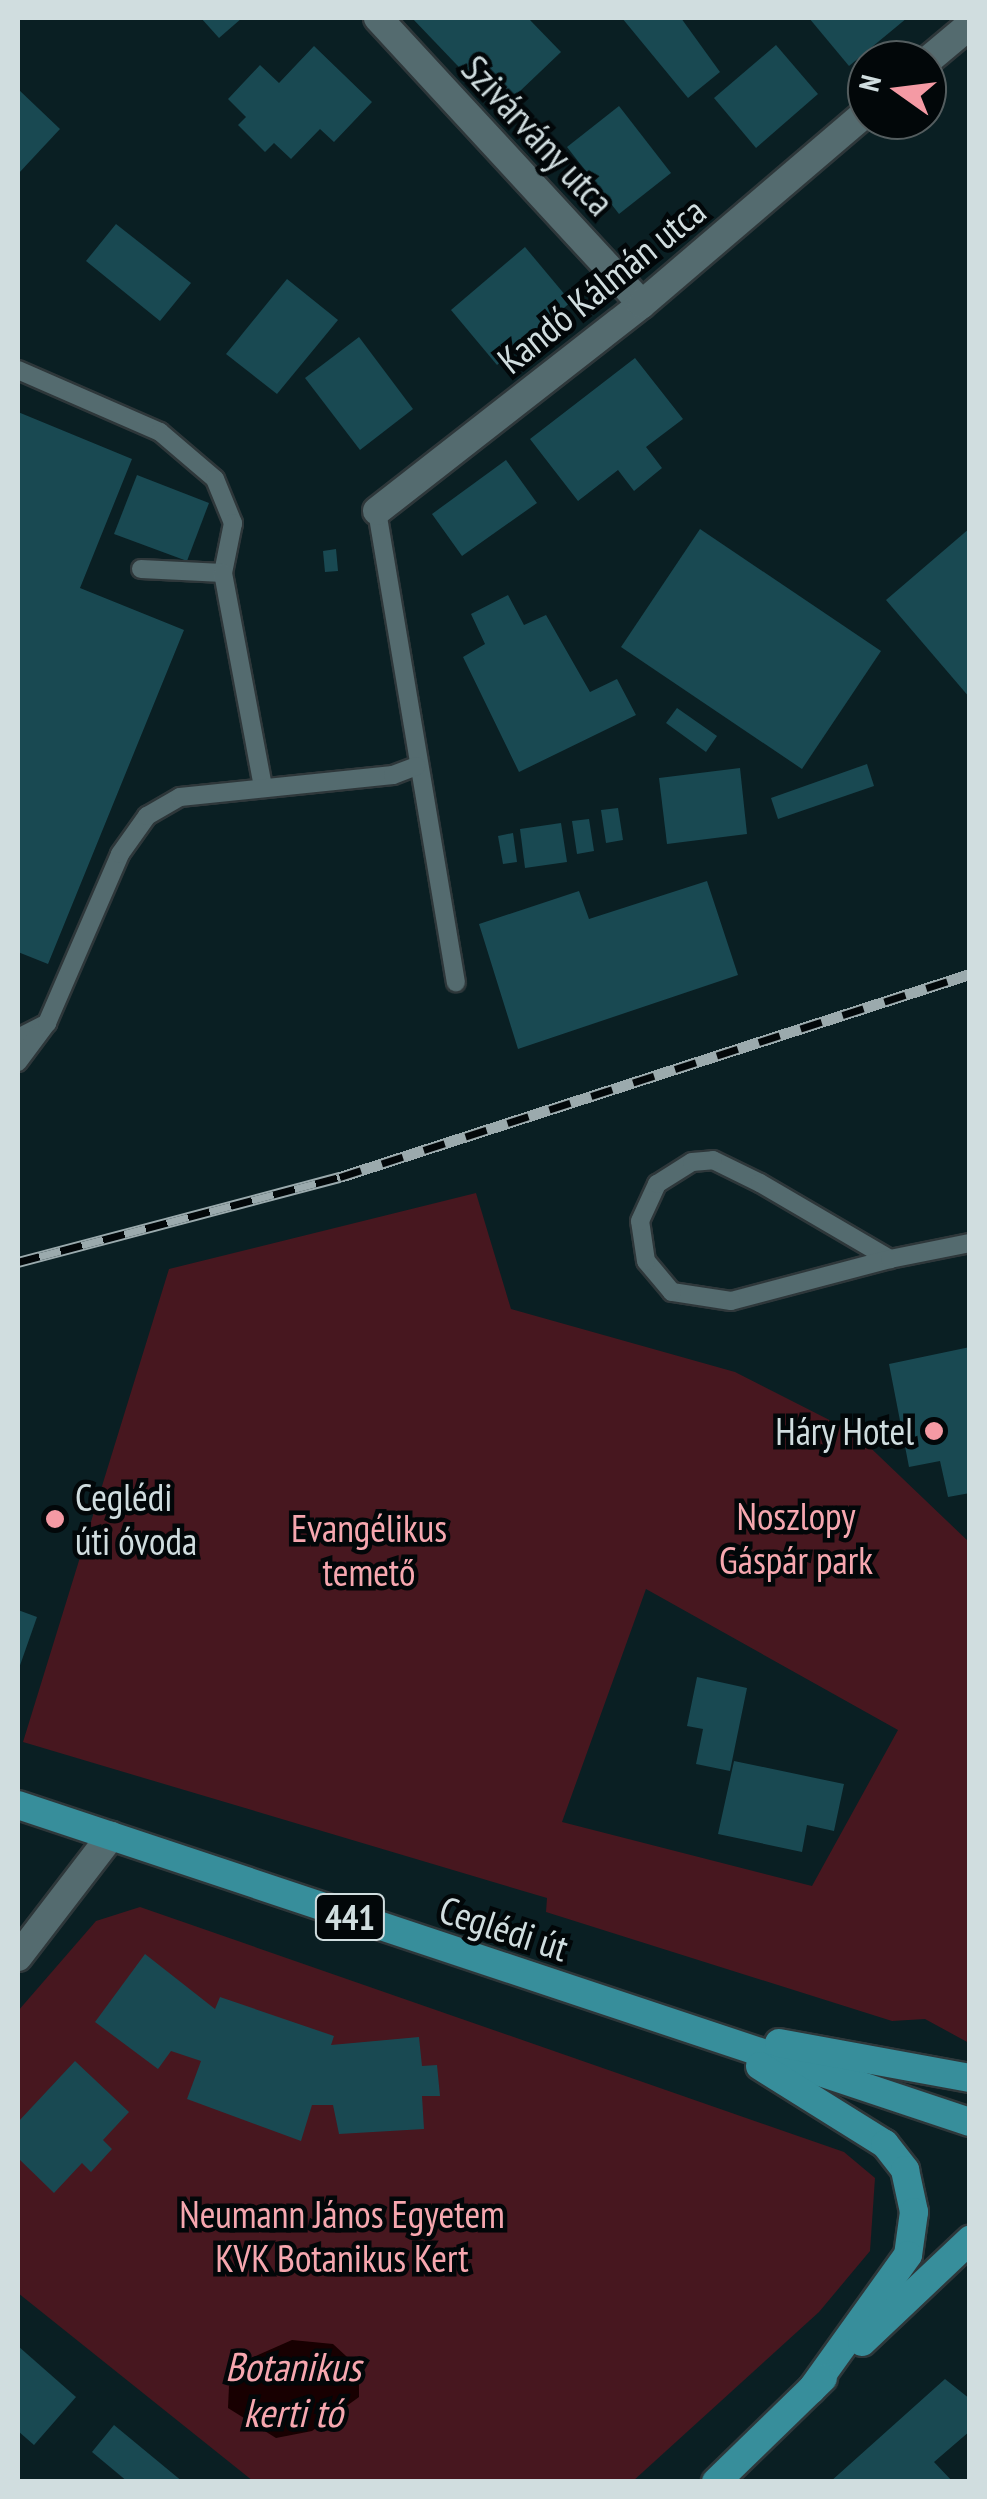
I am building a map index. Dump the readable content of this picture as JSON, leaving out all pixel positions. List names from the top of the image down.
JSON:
{
  "streets": {
    "main road": ["441", "Ceglédi út"],
    "street": ["Szivárvány utca", "Kandó Kálmán utca"]
  },
  "crossings": [
    ["Szivárvány utca", "Kandó Kálmán utca"],
    ["441", "Ceglédi út"]
  ],
  "water": ["Botanikus kerti tó"],
  "parks": ["Noszlopy Gáspár park", "Evangélikus temető", "Neumann János Egyetem KVK Botanikus Kert"],
  "places": ["Háry Hotel", "Ceglédi úti óvoda"],
  "north": "left"
}
